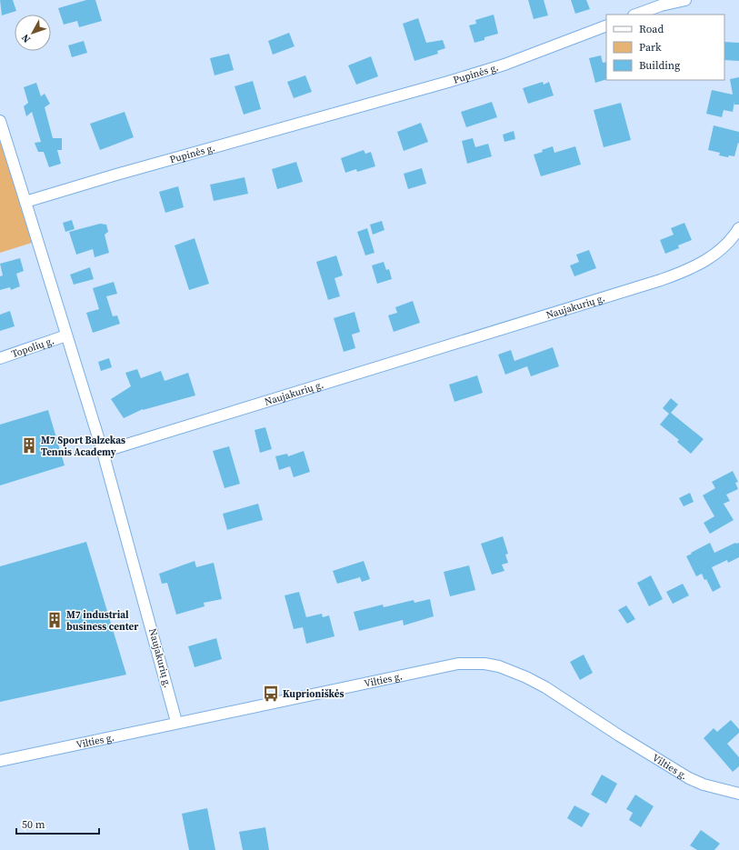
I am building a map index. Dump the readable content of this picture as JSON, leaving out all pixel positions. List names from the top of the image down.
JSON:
{
  "streets": {
    "street": [
      "Pupinės g.",
      "Naujakurių g.",
      "Topolių g.",
      "Vilties g."
    ]
  },
  "crossings": [
    ["Naujakurių g.", "Vilties g."]
  ],
  "places": {
    "building": ["M7 Sport Balzekas Tennis Academy", "M7 industrial business center"],
    "bus stop": ["Kuprioniškės"]
  },
  "legend": ["Road", "Park", "Building"],
  "scale_bar": "50 m",
  "north": "bottom left"
}
